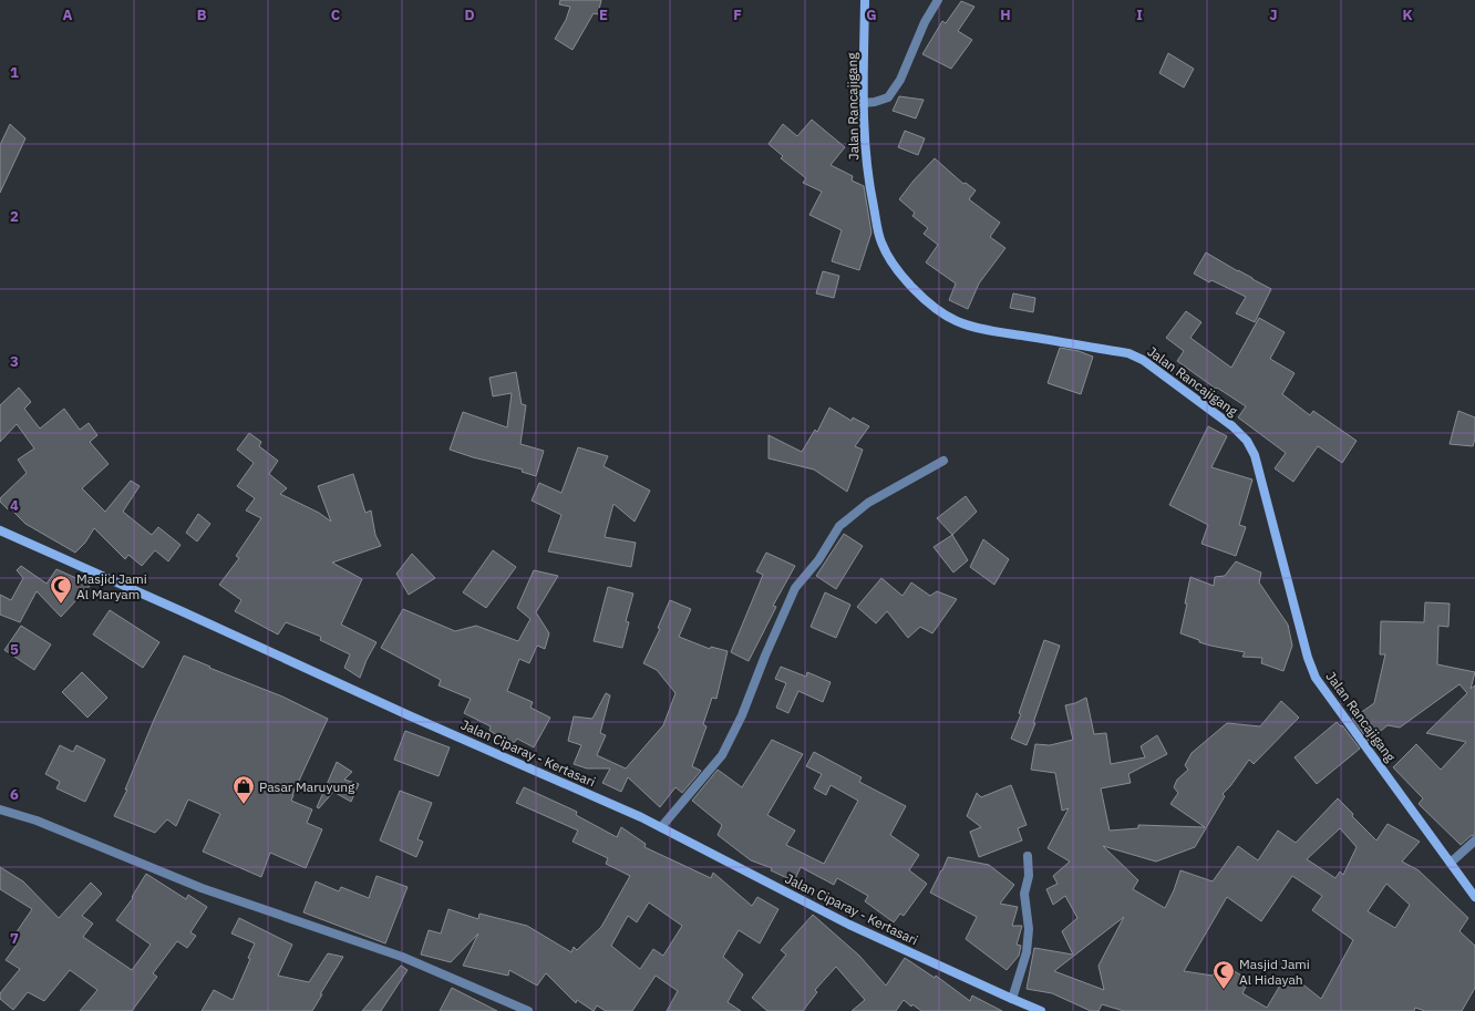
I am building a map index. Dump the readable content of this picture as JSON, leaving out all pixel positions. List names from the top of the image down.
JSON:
{
  "streets": {
    "main road": ["Jalan Rancajigang", "Jalan Ciparay - Kertasari"]
  },
  "places": {
    "mosque": ["Masjid Jami Al Maryam", "Masjid Jami Al Hidayah"],
    "shop": ["Pasar Maruyung"]
  },
  "grid": {
    "columns": [
      "A",
      "B",
      "C",
      "D",
      "E",
      "F",
      "G",
      "H",
      "I",
      "J",
      "K"
    ],
    "rows": [
      "1",
      "2",
      "3",
      "4",
      "5",
      "6",
      "7"
    ]
  }
}
